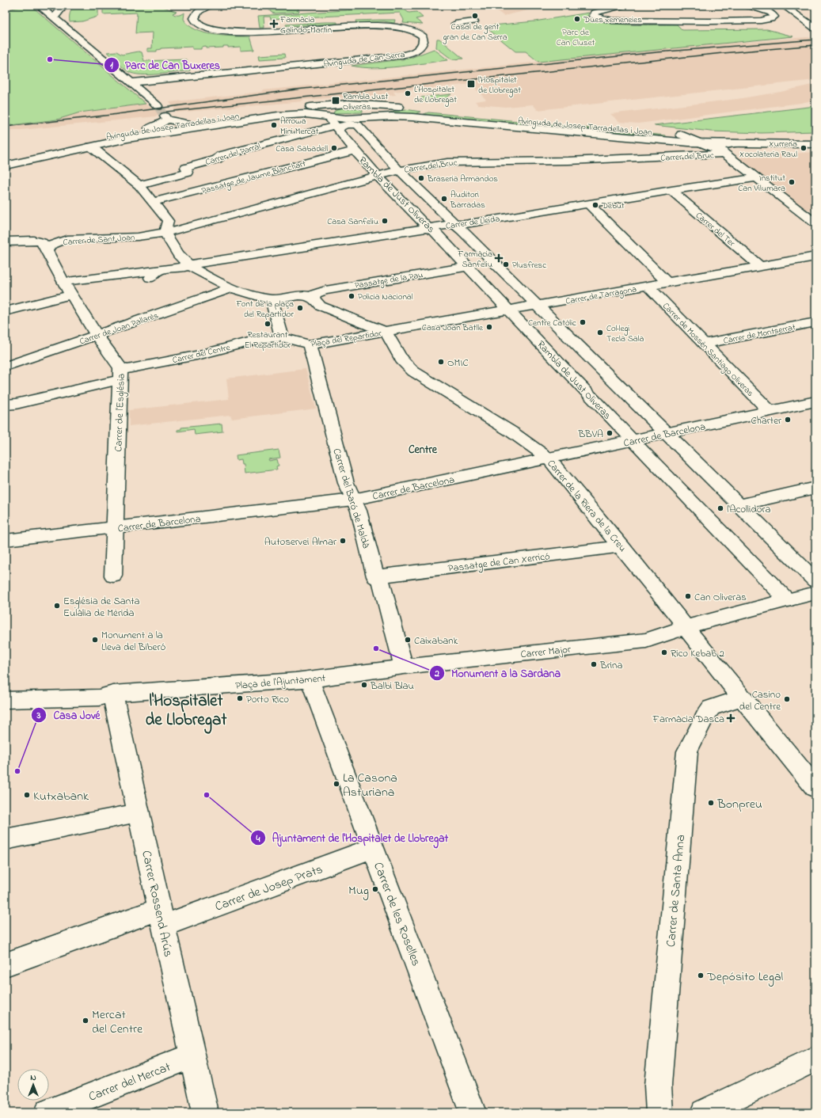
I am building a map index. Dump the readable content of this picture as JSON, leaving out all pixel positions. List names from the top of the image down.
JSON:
{
  "streets": {
    "street": [
      "Avinguda de Can Serra",
      "Avinguda de Josep Tarradellas i Joan",
      "Carrer del Parral",
      "Carrer del Bruc",
      "Passatge de Jaume Blanchart",
      "Rambla de Just Oliveras",
      "Carrer de Lleida",
      "Carrer del Ter",
      "Carrer de Sant Joan",
      "Passatge de la Pau",
      "Carrer de Tarragona",
      "Carrer de Joan Pallarès",
      "Carrer de Montserrat",
      "Plaça del Repartidor",
      "Carrer de Mossèn Santiago Oliveras",
      "Carrer del Centre",
      "Carrer de l'Església",
      "Carrer de Barcelona",
      "Carrer del Baró de Maldà",
      "Carrer de la Riera de la Creu",
      "Passatge de Can Xerricó",
      "Carrer Major",
      "Plaça de l'Ajuntament",
      "Carrer de Josep Prats",
      "Carrer de Santa Anna",
      "Carrer Rossend Arús",
      "Carrer de les Roselles",
      "Carrer del Mercat"
    ]
  },
  "crossings": [
    ["Avinguda de Josep Tarradellas i Joan", "Carrer del Parral"],
    ["Avinguda de Josep Tarradellas i Joan", "Rambla de Just Oliveras"],
    ["Carrer del Parral", "Rambla de Just Oliveras"],
    ["Carrer del Bruc", "Rambla de Just Oliveras"],
    ["Carrer del Bruc", "Carrer de Sant Joan"],
    ["Passatge de Jaume Blanchart", "Rambla de Just Oliveras"],
    ["Rambla de Just Oliveras", "Carrer de Lleida"],
    ["Rambla de Just Oliveras", "Passatge de la Pau"],
    ["Rambla de Just Oliveras", "Carrer de Tarragona"],
    ["Rambla de Just Oliveras", "Carrer de Barcelona"],
    ["Rambla de Just Oliveras", "Carrer Major"],
    ["Carrer de Lleida", "Carrer del Ter"],
    ["Carrer de Lleida", "Carrer de l'Església"],
    ["Carrer del Ter", "Carrer de Tarragona"],
    ["Carrer de Sant Joan", "Carrer de l'Església"],
    ["Passatge de la Pau", "Plaça del Repartidor"],
    ["Carrer de Tarragona", "Plaça del Repartidor"],
    ["Carrer de Tarragona", "Carrer de Mossèn Santiago Oliveras"],
    ["Carrer de Tarragona", "Carrer de la Riera de la Creu"],
    ["Carrer de Joan Pallarès", "Carrer de l'Església"],
    ["Carrer de Montserrat", "Carrer de Mossèn Santiago Oliveras"],
    ["Plaça del Repartidor", "Carrer del Centre"],
    ["Plaça del Repartidor", "Carrer del Baró de Maldà"],
    ["Plaça del Repartidor", "Carrer de la Riera de la Creu"],
    ["Carrer de Mossèn Santiago Oliveras", "Carrer de Barcelona"],
    ["Carrer del Centre", "Carrer de l'Església"],
    ["Carrer de l'Església", "Carrer de Barcelona"],
    ["Carrer de Barcelona", "Carrer del Baró de Maldà"],
    ["Carrer de Barcelona", "Carrer de la Riera de la Creu"],
    ["Carrer del Baró de Maldà", "Passatge de Can Xerricó"],
    ["Carrer del Baró de Maldà", "Carrer Major"],
    ["Carrer del Baró de Maldà", "Plaça de l'Ajuntament"],
    ["Carrer de la Riera de la Creu", "Passatge de Can Xerricó"],
    ["Carrer de la Riera de la Creu", "Carrer Major"],
    ["Carrer de la Riera de la Creu", "Carrer de Santa Anna"],
    ["Carrer Major", "Plaça de l'Ajuntament"],
    ["Plaça de l'Ajuntament", "Carrer Rossend Arús"],
    ["Plaça de l'Ajuntament", "Carrer de les Roselles"],
    ["Carrer de Josep Prats", "Carrer Rossend Arús"],
    ["Carrer de Josep Prats", "Carrer de les Roselles"],
    ["Carrer Rossend Arús", "Carrer del Mercat"]
  ],
  "districts": ["Centre", "l'Hospitalet de Llobregat"],
  "parks": ["Parc de Can Cluset"],
  "places": {
    "other": [
      "Casal de gent gran de Can Serra",
      "Dues xemeneies",
      "Parc de Can Buxeres",
      "L’Hospitalet de Llobregat",
      "Arrowa Mini Mercat",
      "Casa Sabadell",
      "Xurreria Xocolateria Raul",
      "Braseria Armandos",
      "Institut Can Vilumara",
      "Auditori Barradas",
      "Debut",
      "Casa Sanfeliu",
      "Plusfresc",
      "Policia Nacional",
      "Font de la plaça del Repartidor",
      "Centre Catòlic",
      "Restaurant El Repartidor",
      "Casa Joan Batlle",
      "Col·legi Tecla Sala",
      "OMIC",
      "Charter",
      "BBVA",
      "l'Acollidora",
      "Autoservei Almar",
      "Can Oliveras",
      "Església de Santa Eulàlia de Mèrida",
      "Monument a la Lleva del Biberó",
      "Caixabank",
      "Monument a la Sardana",
      "Rico Kebab 2",
      "Brina",
      "Balbi Blau",
      "Porto Rico",
      "Casino del Centre",
      "Casa Jové",
      "La Casona Asturiana",
      "Kutxabank",
      "Ajuntament de l'Hospitalet de Llobregat",
      "Bonpreu",
      "Mug",
      "Depósito Legal",
      "Mercat del Centre"
    ],
    "health": ["Farmàcia Galindo-Martín", "Farmàcia Sanfeliu", "Farmàcia Dasca"],
    "transit": ["l'Hospitalet de Llobregat", "Rambla Just Oliveras"]
  },
  "north": "top"
}
